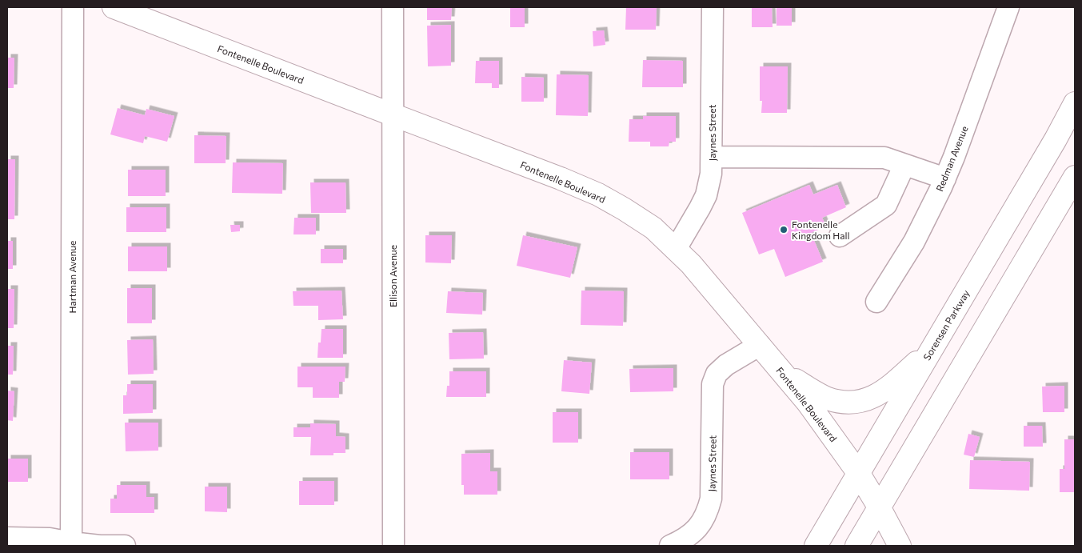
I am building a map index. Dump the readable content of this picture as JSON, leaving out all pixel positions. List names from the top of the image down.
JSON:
{
  "streets": {
    "main road": ["Fontenelle Boulevard", "Sorensen Parkway"],
    "street": [
      "Jaynes Street",
      "Redman Avenue",
      "Ellison Avenue",
      "Hartman Avenue"
    ]
  },
  "crossings": [
    ["Fontenelle Boulevard", "Jaynes Street"],
    ["Fontenelle Boulevard", "Ellison Avenue"],
    ["Fontenelle Boulevard", "Sorensen Parkway"]
  ],
  "places": ["Fontenelle Kingdom Hall"]
}
